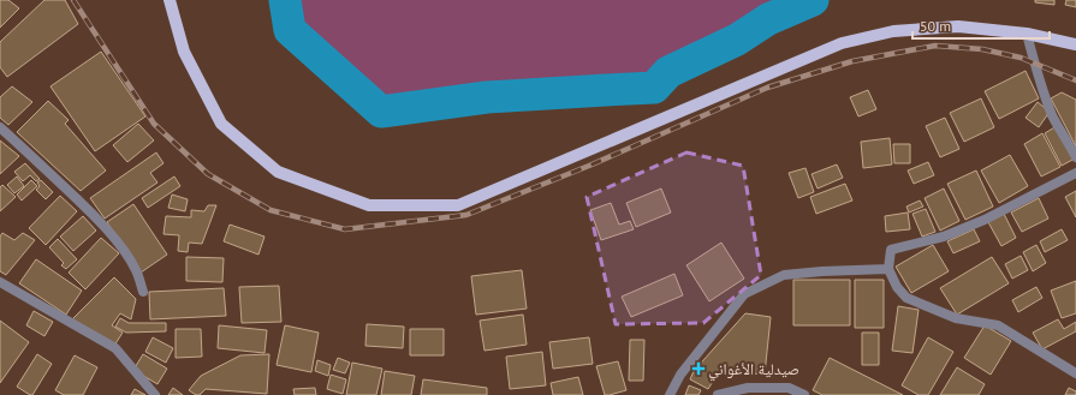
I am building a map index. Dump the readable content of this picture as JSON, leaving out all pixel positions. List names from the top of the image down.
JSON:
{
  "places": {
    "health": ["صيدلية الأغواني"]
  },
  "scale_bar": "50 m"
}
